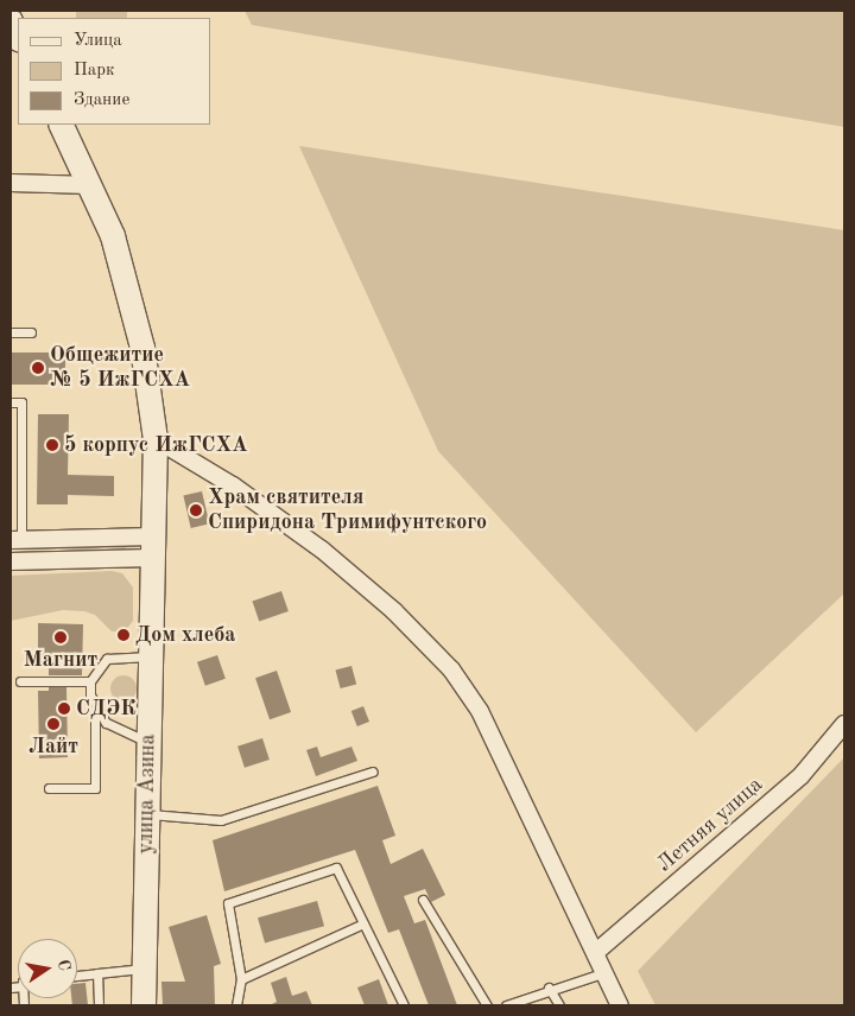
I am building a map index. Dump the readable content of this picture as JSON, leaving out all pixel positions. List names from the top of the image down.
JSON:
{
  "streets": {
    "street": ["улица Азина", "Летняя улица"]
  },
  "places": [
    "Общежитие № 5 ИжГСХА",
    "5 корпус ИжГСХА",
    "Храм святителя Спиридона Тримифунтского",
    "Дом хлеба",
    "Магнит",
    "СДЭК",
    "Лайт"
  ],
  "legend": ["Улица", "Парк", "Здание"],
  "north": "right"
}
